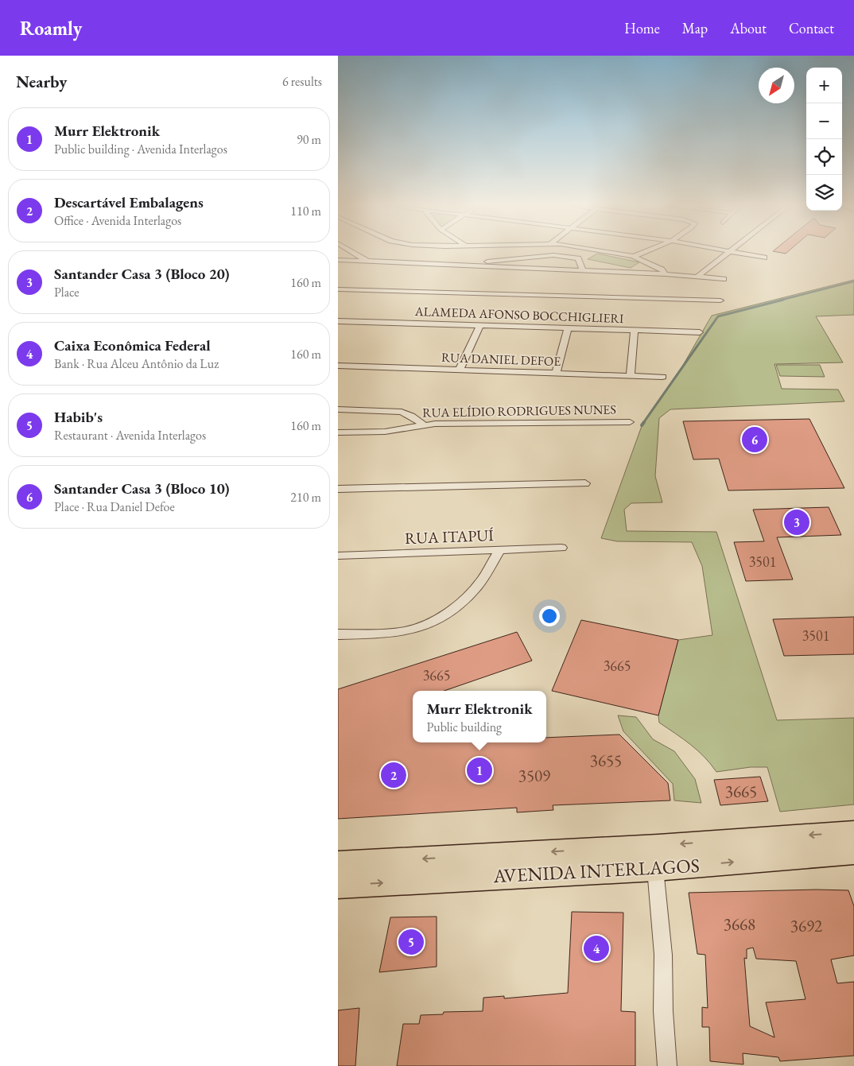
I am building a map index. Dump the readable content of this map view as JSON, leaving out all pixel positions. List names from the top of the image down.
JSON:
{
  "streets": {
    "main road": ["AVENIDA INTERLAGOS"],
    "street": [
      "ALAMEDA AFONSO BOCCHIGLIERI",
      "RUA DANIEL DEFOE",
      "RUA ELÍDIO RODRIGUES NUNES",
      "RUA ITAPUÍ"
    ]
  },
  "house_numbers": [
    "3501",
    "3501",
    "3665",
    "3665",
    "3655",
    "3509",
    "3665",
    "3668",
    "3692"
  ],
  "north": "bottom left",
  "page": {
    "header": "Roamly",
    "nav": [
      "Home",
      "Map",
      "About",
      "Contact"
    ],
    "heading": ["Nearby", "6 results"],
    "map_buttons": ["+", "−"],
    "list": [
      {
        "mark": "1",
        "name": "Murr Elektronik",
        "note": "Public building · Avenida Interlagos",
        "value": "90 m"
      },
      {
        "mark": "2",
        "name": "Descartável Embalagens",
        "note": "Office · Avenida Interlagos",
        "value": "110 m"
      },
      {
        "mark": "3",
        "name": "Santander Casa 3 (Bloco 20)",
        "note": "Place",
        "value": "160 m"
      },
      {
        "mark": "4",
        "name": "Caixa Econômica Federal",
        "note": "Bank · Rua Alceu Antônio da Luz",
        "value": "160 m"
      },
      {
        "mark": "5",
        "name": "Habib's",
        "note": "Restaurant · Avenida Interlagos",
        "value": "160 m"
      },
      {
        "mark": "6",
        "name": "Santander Casa 3 (Bloco 10)",
        "note": "Place · Rua Daniel Defoe",
        "value": "210 m"
      }
    ],
    "pins": [
      "6",
      "3",
      "1",
      "2",
      "5",
      "4"
    ],
    "popup": ["Murr Elektronik", "Public building"]
  }
}
